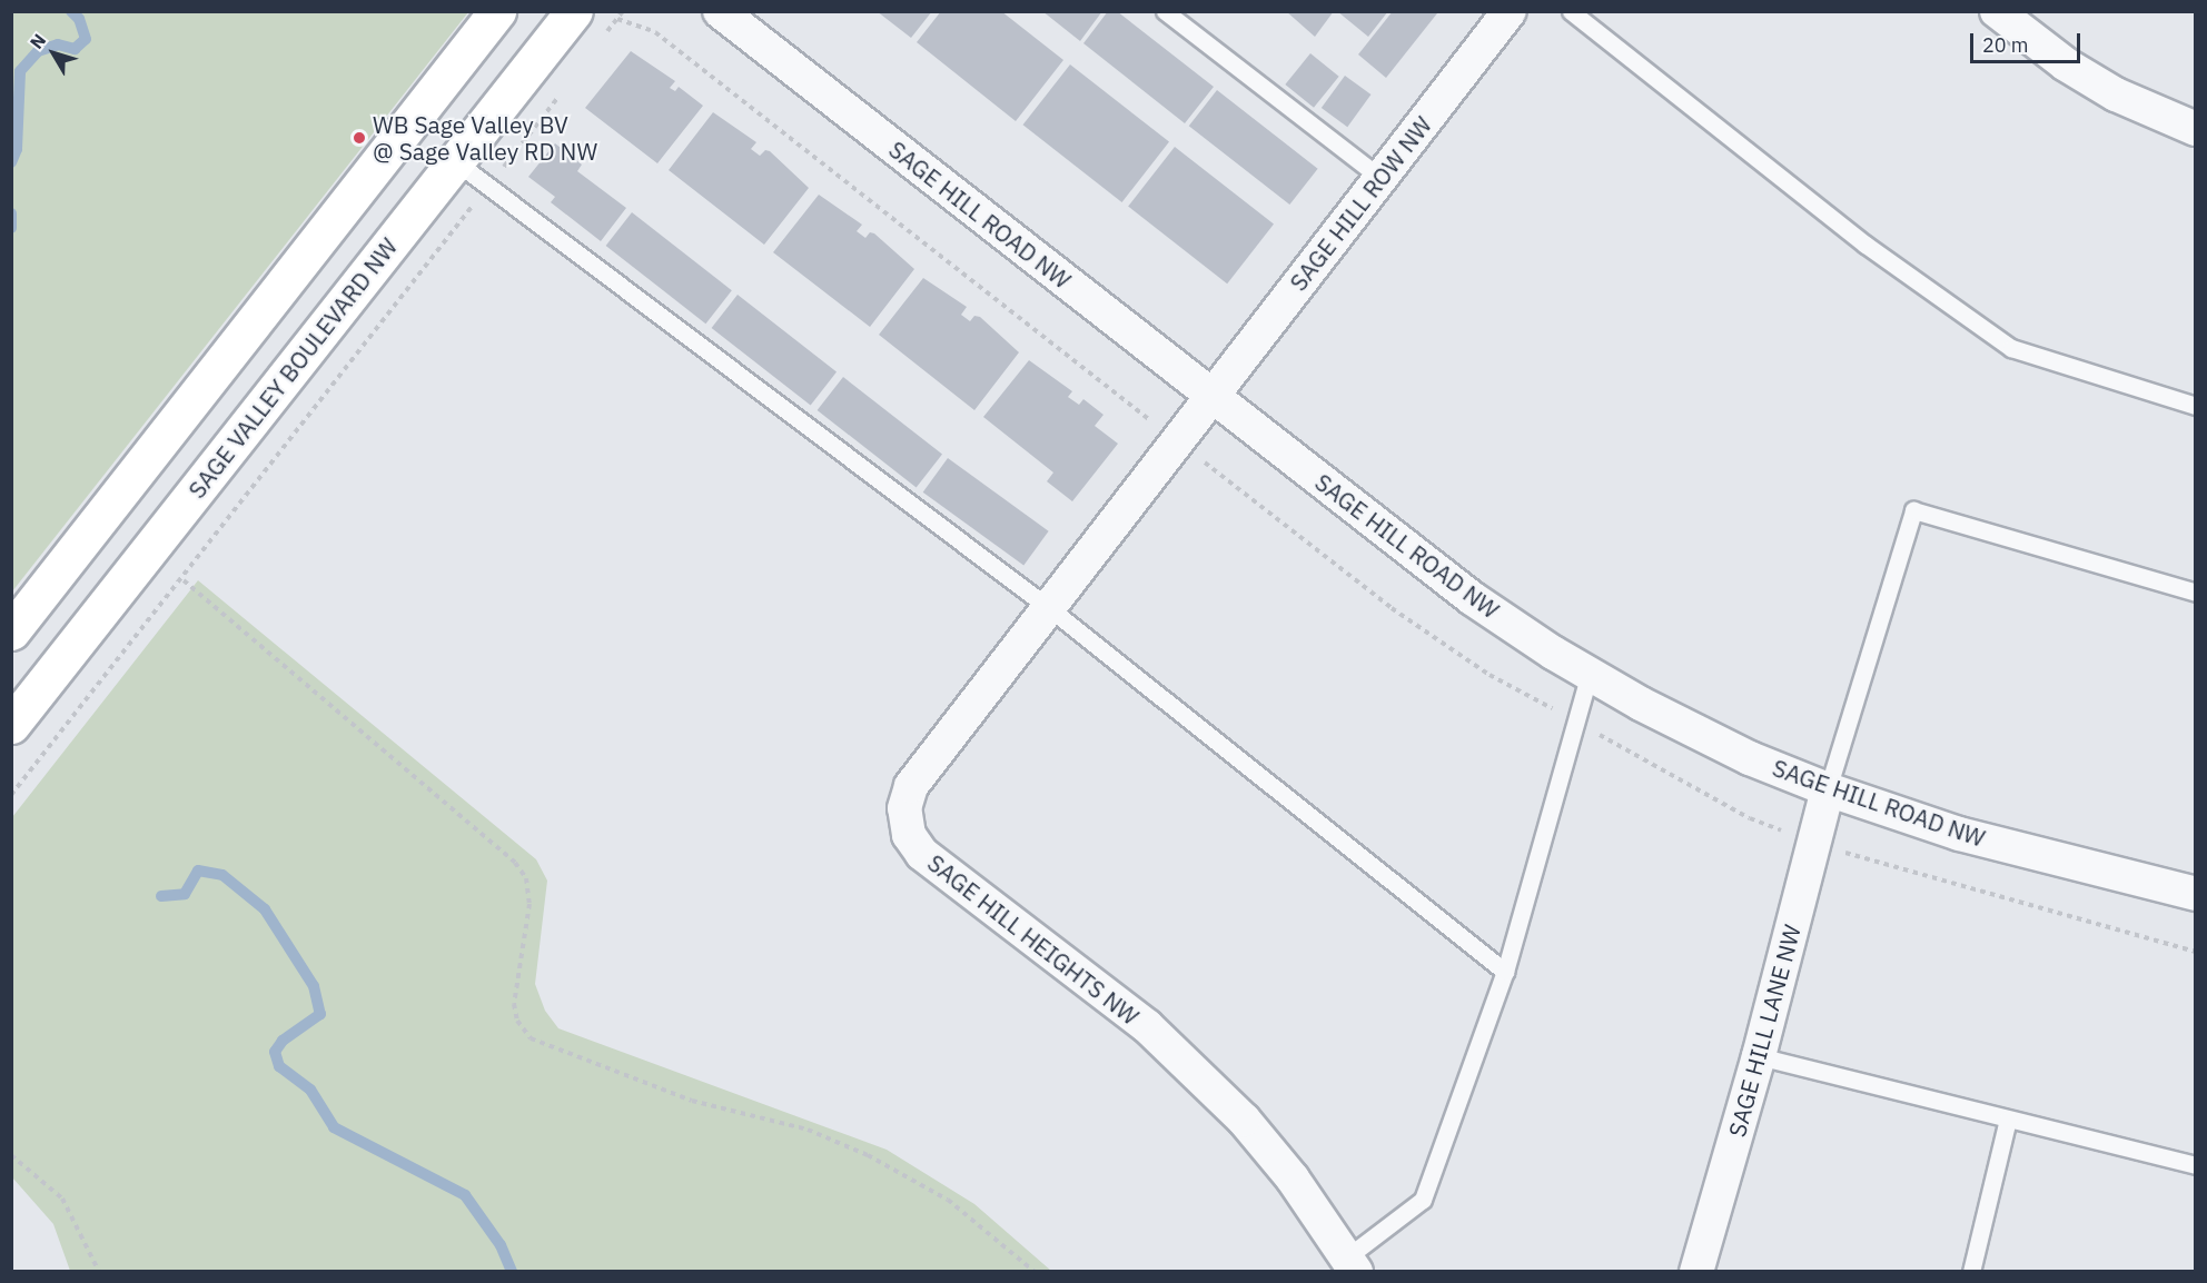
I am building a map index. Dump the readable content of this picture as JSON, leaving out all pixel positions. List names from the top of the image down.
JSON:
{
  "streets": {
    "street": [
      "SAGE HILL ROW NW",
      "SAGE HILL ROAD NW",
      "SAGE VALLEY BOULEVARD NW",
      "SAGE HILL HEIGHTS NW",
      "SAGE HILL LANE NW"
    ]
  },
  "crossings": [
    ["SAGE HILL ROW NW", "SAGE HILL ROAD NW"],
    ["SAGE HILL ROW NW", "SAGE HILL HEIGHTS NW"],
    ["SAGE HILL ROAD NW", "SAGE HILL HEIGHTS NW"],
    ["SAGE HILL ROAD NW", "SAGE HILL LANE NW"]
  ],
  "places": ["WB Sage Valley BV @ Sage Valley RD NW"],
  "scale_bar": "20 m",
  "north": "top left"
}
